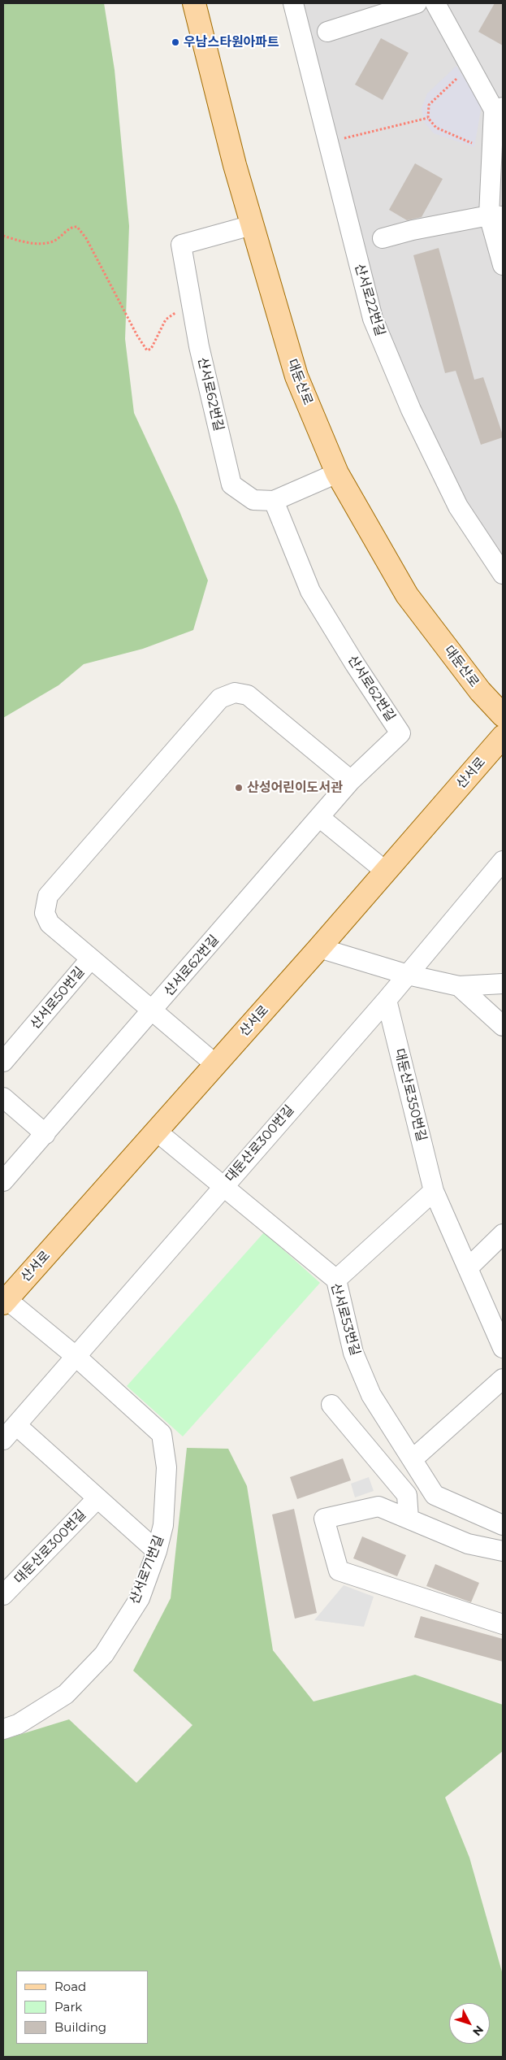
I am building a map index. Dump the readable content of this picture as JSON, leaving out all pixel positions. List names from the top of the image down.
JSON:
{
  "streets": {
    "main road": ["대둔산로", "산서로"],
    "street": [
      "산서로22번길",
      "산서로62번길",
      "산서로50번길",
      "대둔산로350번길",
      "대둔산로300번길",
      "산서로53번길",
      "산서로71번길"
    ]
  },
  "crossings": [
    ["대둔산로", "산서로62번길"],
    ["산서로62번길", "산서로50번길"],
    ["산서로", "산서로50번길"],
    ["산서로", "산서로53번길"],
    ["산서로", "산서로71번길"],
    ["대둔산로350번길", "대둔산로300번길"],
    ["대둔산로300번길", "산서로53번길"],
    ["대둔산로300번길", "산서로71번길"]
  ],
  "places": ["우남스타원아파트", "산성어린이도서관"],
  "legend": ["Road", "Park", "Building"],
  "north": "bottom right"
}
